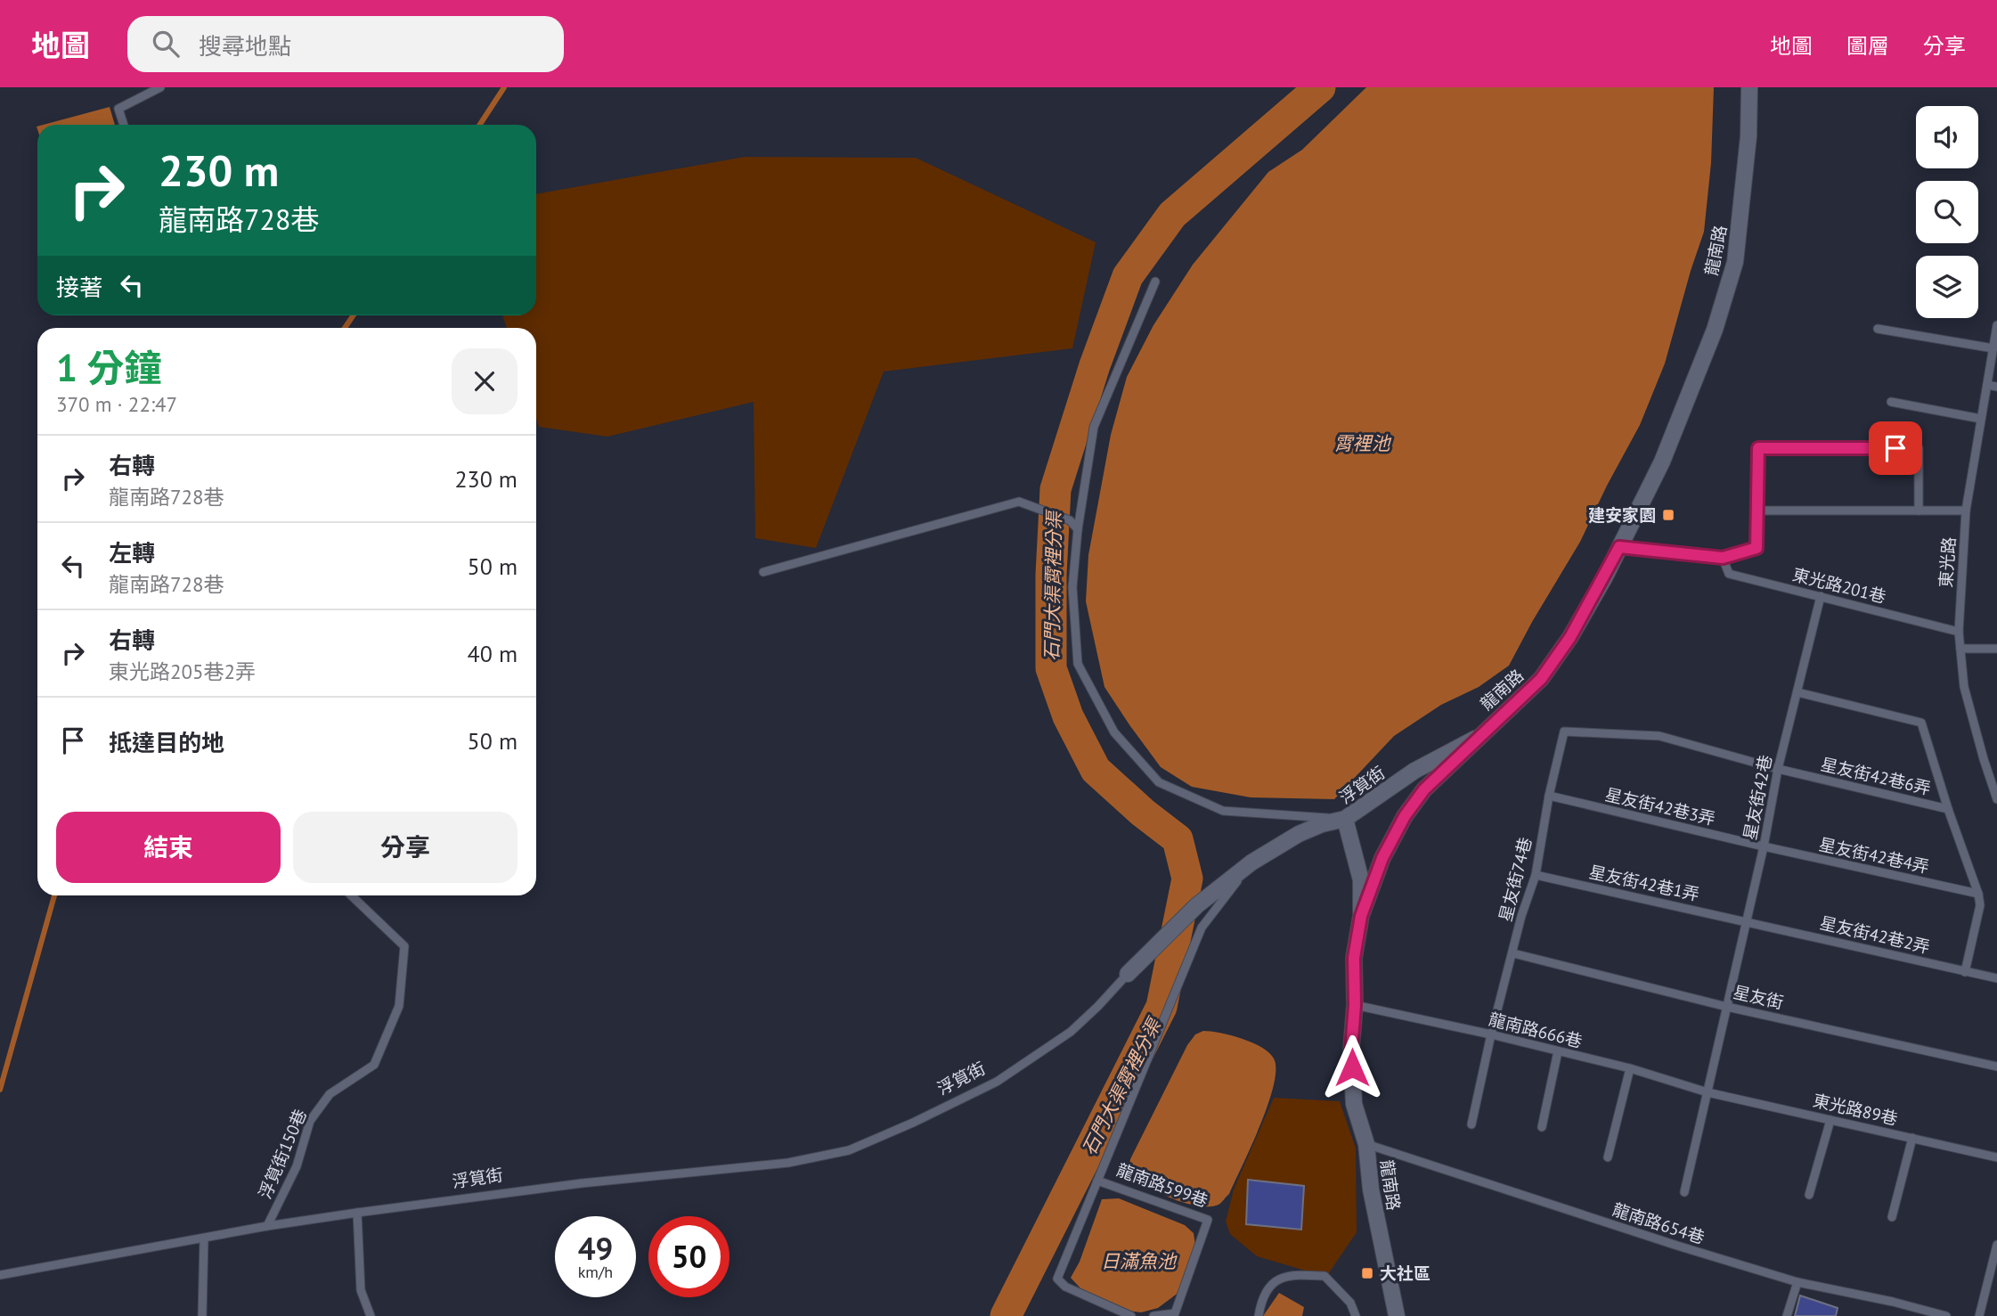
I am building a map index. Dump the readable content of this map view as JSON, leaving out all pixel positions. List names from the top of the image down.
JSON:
{
  "streets": {
    "main road": ["龍南路", "浮筧街"],
    "lane": [
      "東光路",
      "東光路201巷",
      "星友街42巷6弄",
      "星友街42巷",
      "星友街42巷3弄",
      "星友街42巷4弄",
      "星友街74巷",
      "星友街42巷1弄",
      "星友街42巷2弄",
      "星友街",
      "龍南路666巷",
      "東光路89巷",
      "浮筧街150巷",
      "龍南路599巷",
      "龍南路654巷"
    ]
  },
  "crossings": [
    ["龍南路", "浮筧街"],
    ["龍南路", "龍南路666巷"],
    ["龍南路", "龍南路654巷"],
    ["東光路", "東光路201巷"],
    ["東光路201巷", "星友街42巷"],
    ["星友街42巷6弄", "星友街42巷"],
    ["星友街42巷6弄", "星友街42巷4弄"],
    ["星友街42巷6弄", "星友街74巷"],
    ["星友街42巷6弄", "星友街42巷2弄"],
    ["浮筧街", "浮筧街150巷"],
    ["浮筧街", "龍南路599巷"],
    ["星友街42巷", "星友街42巷3弄"],
    ["星友街42巷", "星友街42巷4弄"],
    ["星友街42巷", "星友街42巷1弄"],
    ["星友街42巷", "星友街42巷2弄"],
    ["星友街42巷", "星友街"],
    ["星友街42巷", "龍南路666巷"],
    ["星友街42巷", "東光路89巷"],
    ["星友街42巷3弄", "星友街42巷4弄"],
    ["星友街42巷3弄", "星友街74巷"],
    ["星友街74巷", "星友街42巷1弄"],
    ["星友街74巷", "星友街"],
    ["星友街74巷", "龍南路666巷"],
    ["星友街42巷1弄", "星友街42巷2弄"],
    ["龍南路666巷", "東光路89巷"]
  ],
  "water": ["霄裡池", "石門大渠霄裡分渠", "日滿魚池"],
  "places": {
    "transit": ["建安家園", "大社區"]
  },
  "page": {
    "header": "地圖",
    "search": "搜尋地點",
    "nav": ["地圖", "圖層", "分享"],
    "turn": ["230 m", "龍南路728巷"],
    "then": "接著",
    "heading": ["1 分鐘", "370 m · 22:47"],
    "list": [
      {
        "name": "右轉",
        "note": "龍南路728巷",
        "value": "230 m"
      },
      {
        "name": "左轉",
        "note": "龍南路728巷",
        "value": "50 m"
      },
      {
        "name": "右轉",
        "note": "東光路205巷2弄",
        "value": "40 m"
      },
      {
        "name": "抵達目的地",
        "value": "50 m"
      }
    ],
    "buttons": ["結束", "分享"],
    "speed": "49 km/h",
    "limit": "50"
  }
}
